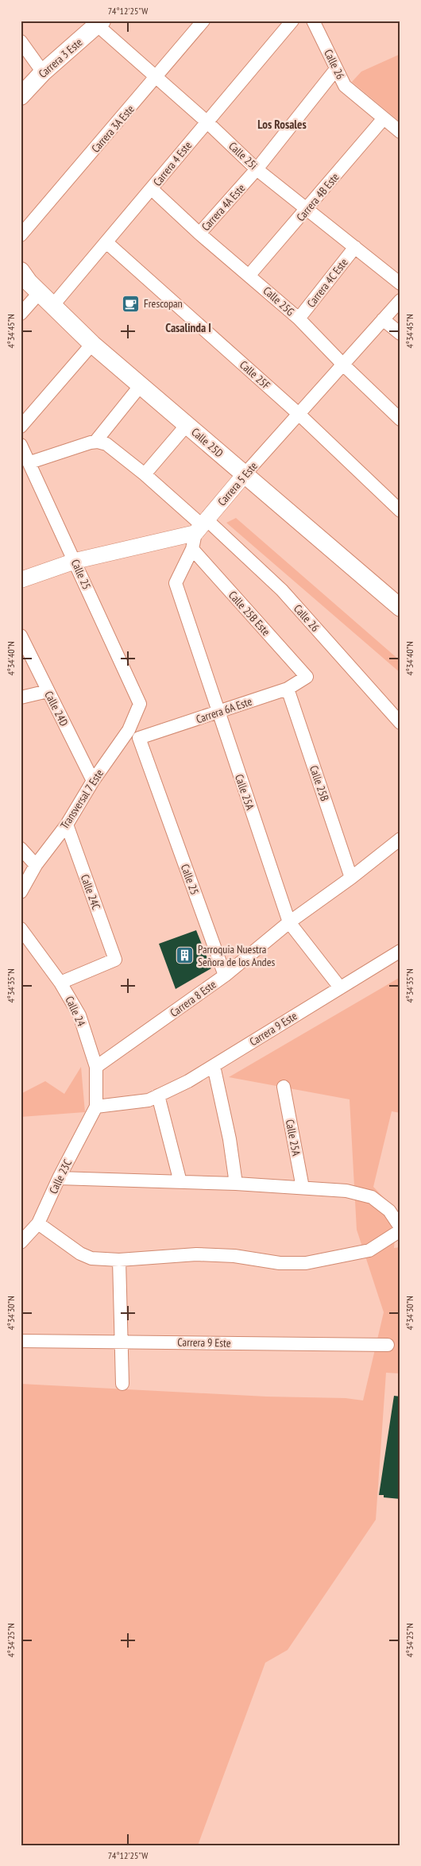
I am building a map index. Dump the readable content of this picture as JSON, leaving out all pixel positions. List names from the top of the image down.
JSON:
{
  "streets": {
    "main road": ["Carrera 3 Este", "Calle 25D"],
    "street": [
      "Calle 26",
      "Carrera 3A Este",
      "Calle 25i",
      "Carrera 4 Este",
      "Carrera 4B Este",
      "Carrera 4A Este",
      "Carrera 4C Este",
      "Calle 25G",
      "Calle 25F",
      "Carrera 5 Este",
      "Calle 25",
      "Calle 25B Este",
      "Calle 24D",
      "Carrera 6A Este",
      "Calle 25B",
      "Calle 25A",
      "Transversal 7 Este",
      "Calle 24C",
      "Carrera 8 Este",
      "Calle 24",
      "Carrera 9 Este",
      "Calle 23C"
    ]
  },
  "crossings": [
    ["Carrera 3 Este", "Calle 25i"],
    ["Calle 26", "Carrera 4B Este"],
    ["Calle 26", "Carrera 4A Este"],
    ["Calle 26", "Carrera 5 Este"],
    ["Carrera 3A Este", "Calle 25i"],
    ["Calle 25i", "Carrera 4 Este"],
    ["Calle 25i", "Carrera 4B Este"],
    ["Calle 25i", "Carrera 4A Este"],
    ["Calle 25i", "Carrera 4C Este"],
    ["Carrera 4 Este", "Calle 25G"],
    ["Carrera 4 Este", "Calle 25F"],
    ["Carrera 4 Este", "Calle 25D"],
    ["Carrera 4B Este", "Calle 25G"],
    ["Carrera 4A Este", "Calle 25G"],
    ["Carrera 4C Este", "Calle 25G"],
    ["Calle 25G", "Carrera 5 Este"],
    ["Calle 25F", "Carrera 5 Este"],
    ["Calle 25D", "Carrera 5 Este"],
    ["Calle 25", "Carrera 6A Este"],
    ["Calle 25", "Transversal 7 Este"],
    ["Calle 25", "Carrera 8 Este"],
    ["Calle 25B Este", "Carrera 6A Este"],
    ["Calle 25B Este", "Calle 25A"],
    ["Calle 24D", "Transversal 7 Este"],
    ["Carrera 6A Este", "Calle 25B"],
    ["Carrera 6A Este", "Calle 25A"],
    ["Carrera 6A Este", "Transversal 7 Este"],
    ["Calle 25B", "Carrera 8 Este"],
    ["Calle 25A", "Carrera 8 Este"],
    ["Calle 25A", "Carrera 9 Este"],
    ["Transversal 7 Este", "Calle 24C"],
    ["Calle 24C", "Calle 24"],
    ["Carrera 8 Este", "Calle 24"],
    ["Calle 24", "Carrera 9 Este"],
    ["Calle 24", "Calle 23C"],
    ["Carrera 9 Este", "Calle 23C"]
  ],
  "districts": ["Los Rosales", "Casalinda I"],
  "places": {
    "cafe": ["Frescopan"],
    "building": ["Parroquia Nuestra Señora de los Andes"]
  },
  "coordinates": [
    "74°12'25\"W",
    "4°34'45\"N",
    "4°34'40\"N",
    "4°34'35\"N",
    "4°34'30\"N",
    "4°34'25\"N"
  ]
}
